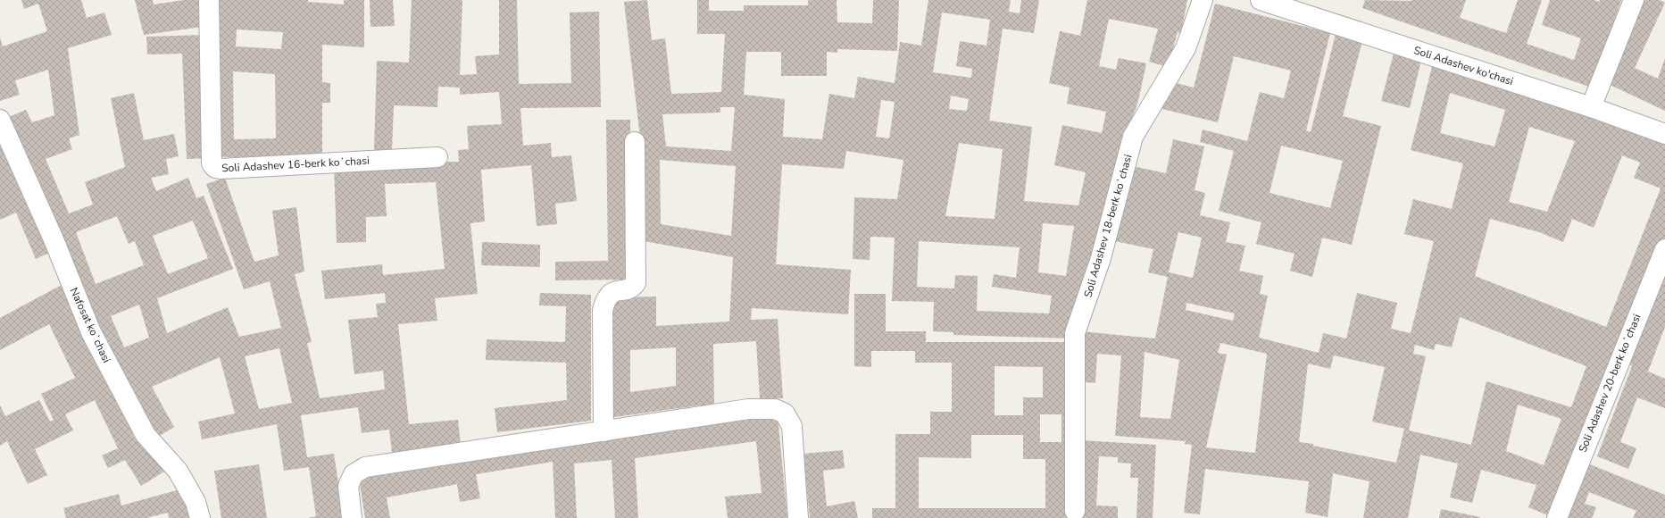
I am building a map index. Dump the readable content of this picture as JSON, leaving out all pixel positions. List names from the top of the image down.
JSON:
{
  "streets": {
    "street": [
      "Soli Adashev ko'chasi",
      "Soli Adashev 16-berk koʻchasi",
      "Soli Adashev 18-berk koʻchasi",
      "Nafosat koʻchasi",
      "Soli Adashev 20-berk koʻchasi"
    ]
  }
}
